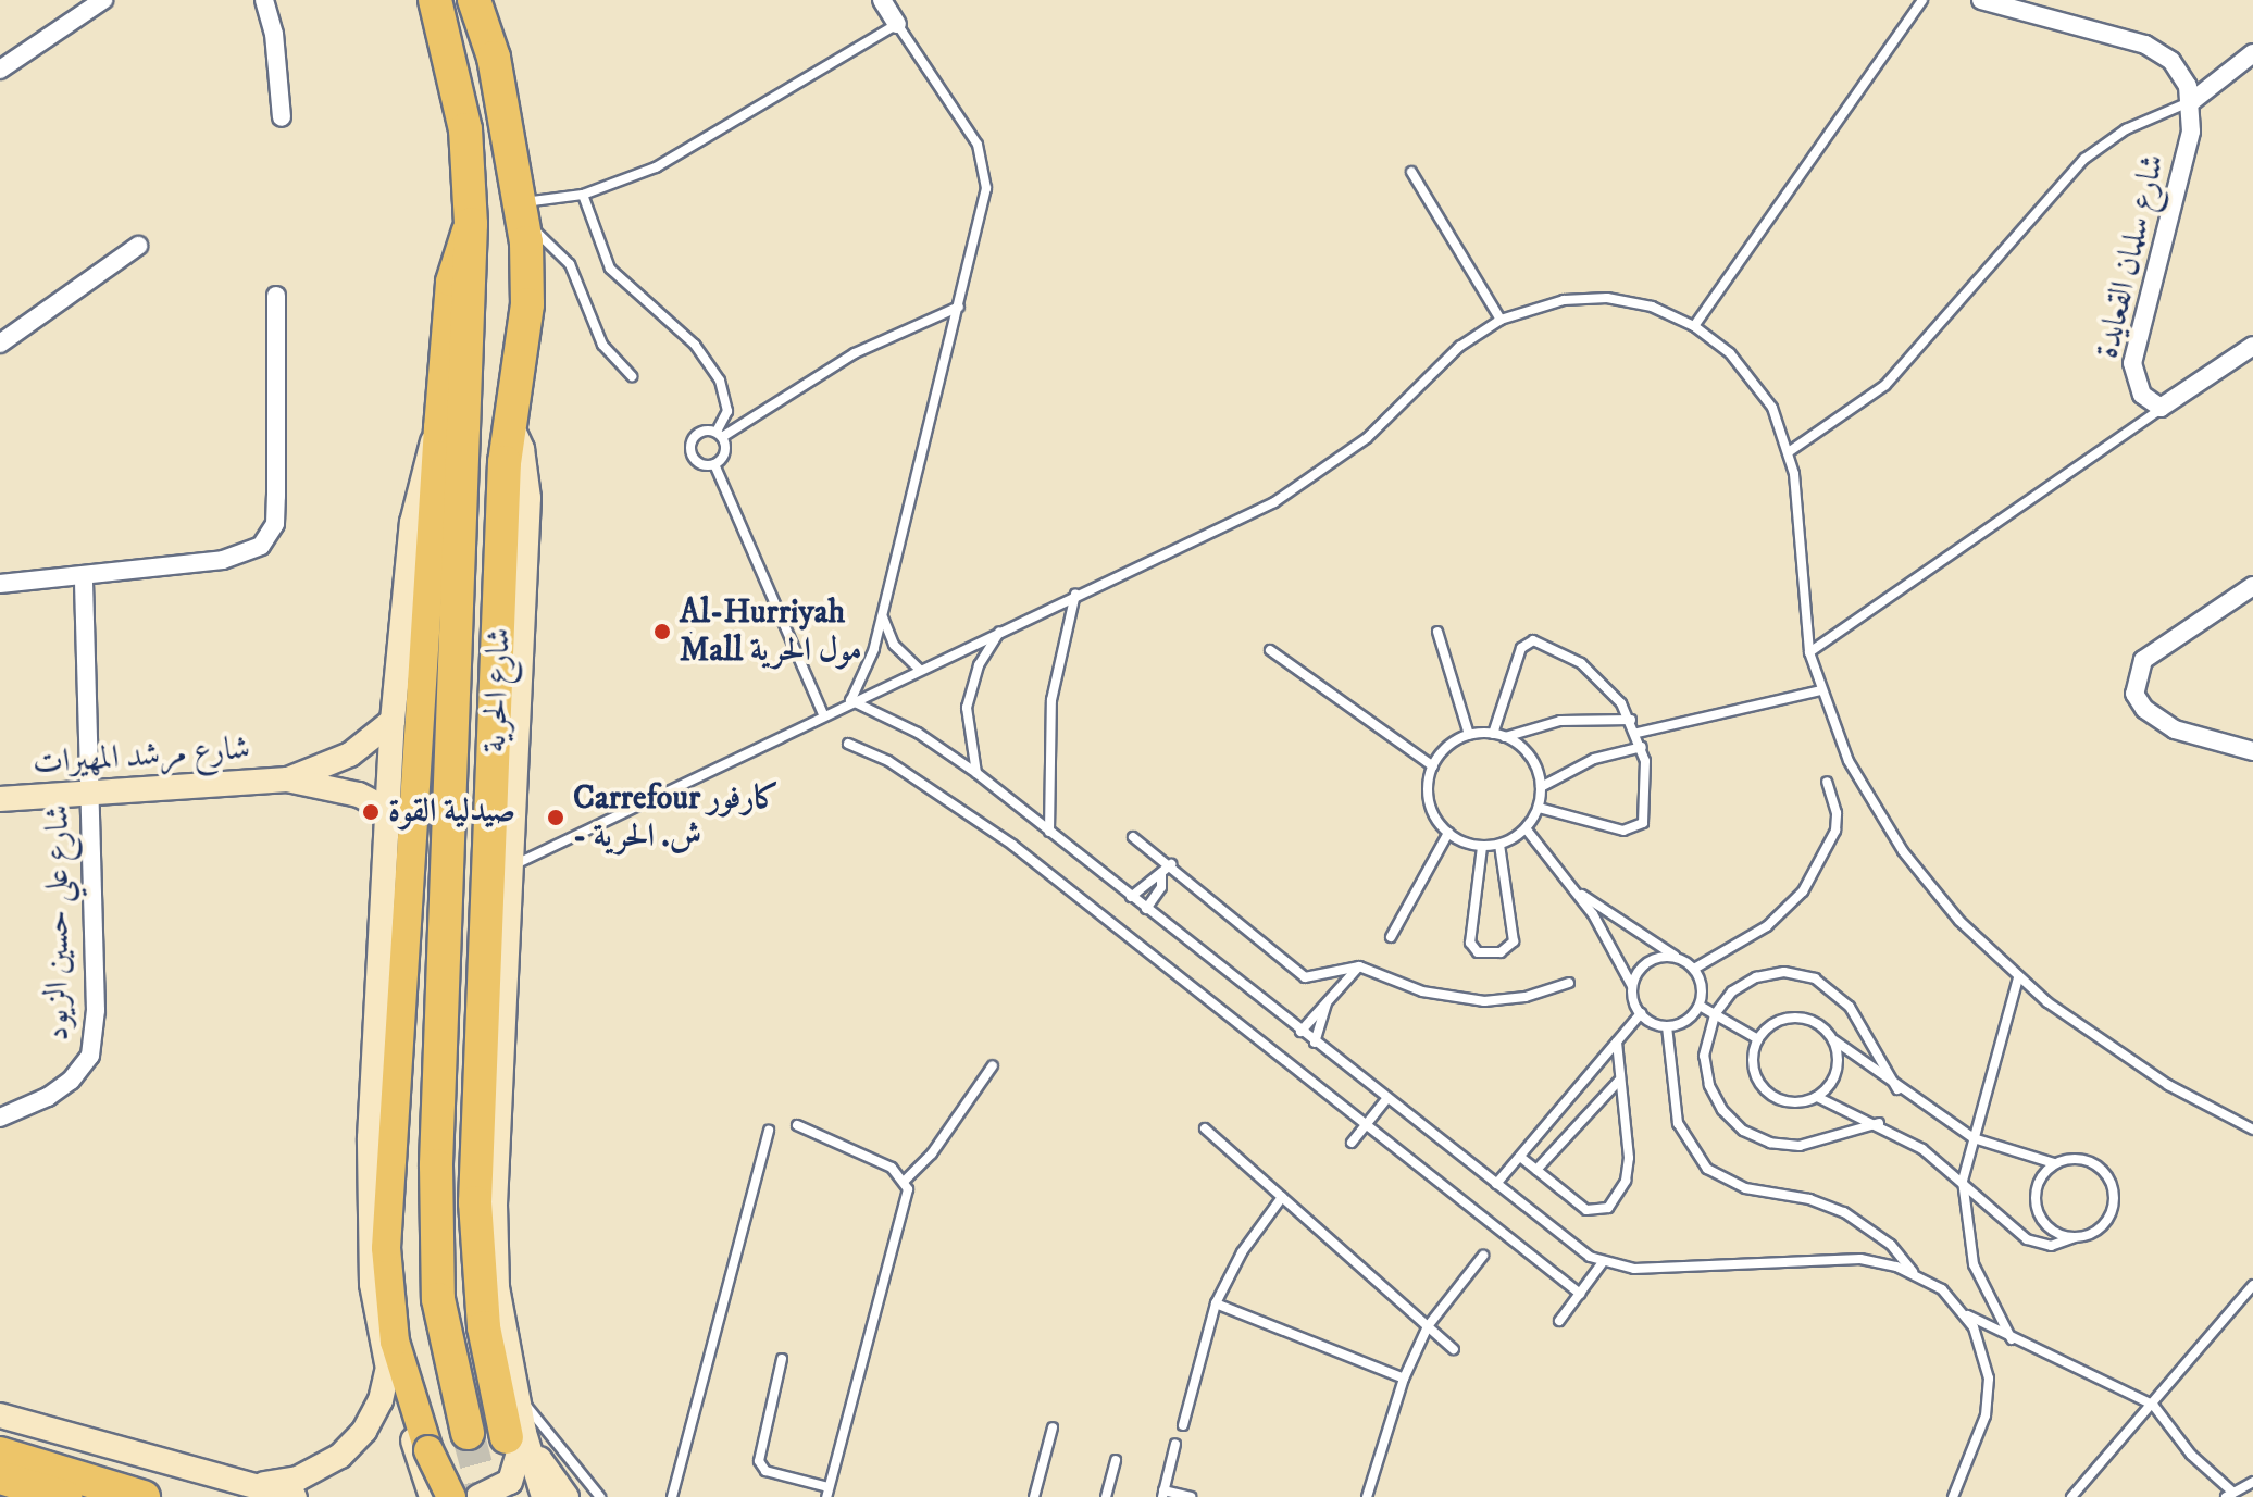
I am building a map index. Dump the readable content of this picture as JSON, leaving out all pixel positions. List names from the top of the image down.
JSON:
{
  "streets": {
    "highway": ["شارع الحرية"],
    "main road": ["شارع مرشد المهيرات"],
    "street": ["شارع سلمان القعايدة", "شارع علي حسين الزيود"]
  },
  "crossings": [
    ["شارع مرشد المهيرات", "شارع علي حسين الزيود"]
  ],
  "places": ["ِAl-Hurriyah Mall مول الحرية", "صيدلية القوة", "Carrefour كارفور - ش. الحرية"]
}
